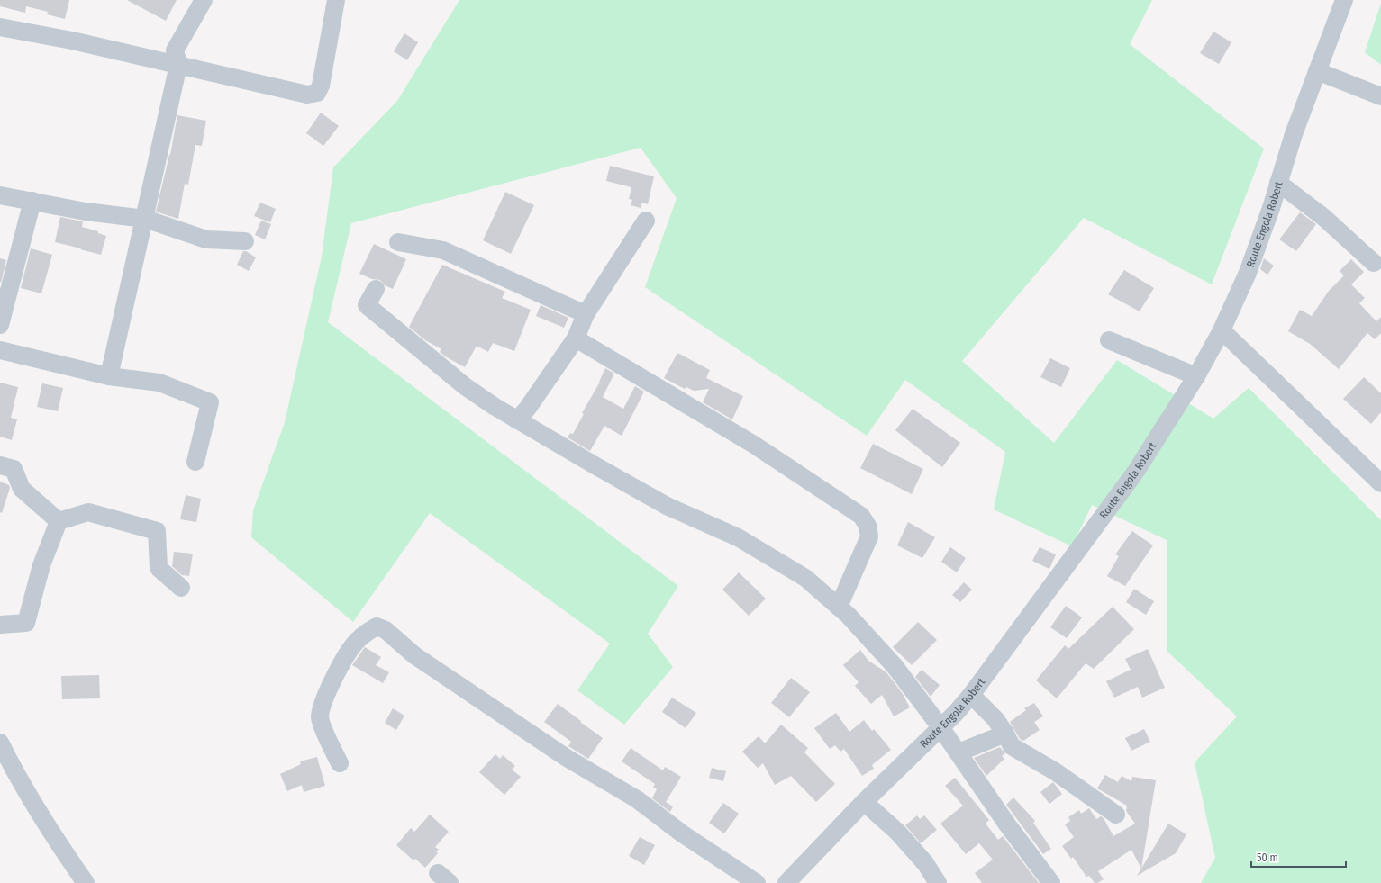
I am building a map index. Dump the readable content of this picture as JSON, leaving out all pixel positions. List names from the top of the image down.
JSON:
{
  "streets": {
    "street": ["Route Engola Robert"]
  },
  "scale_bar": "50 m"
}
